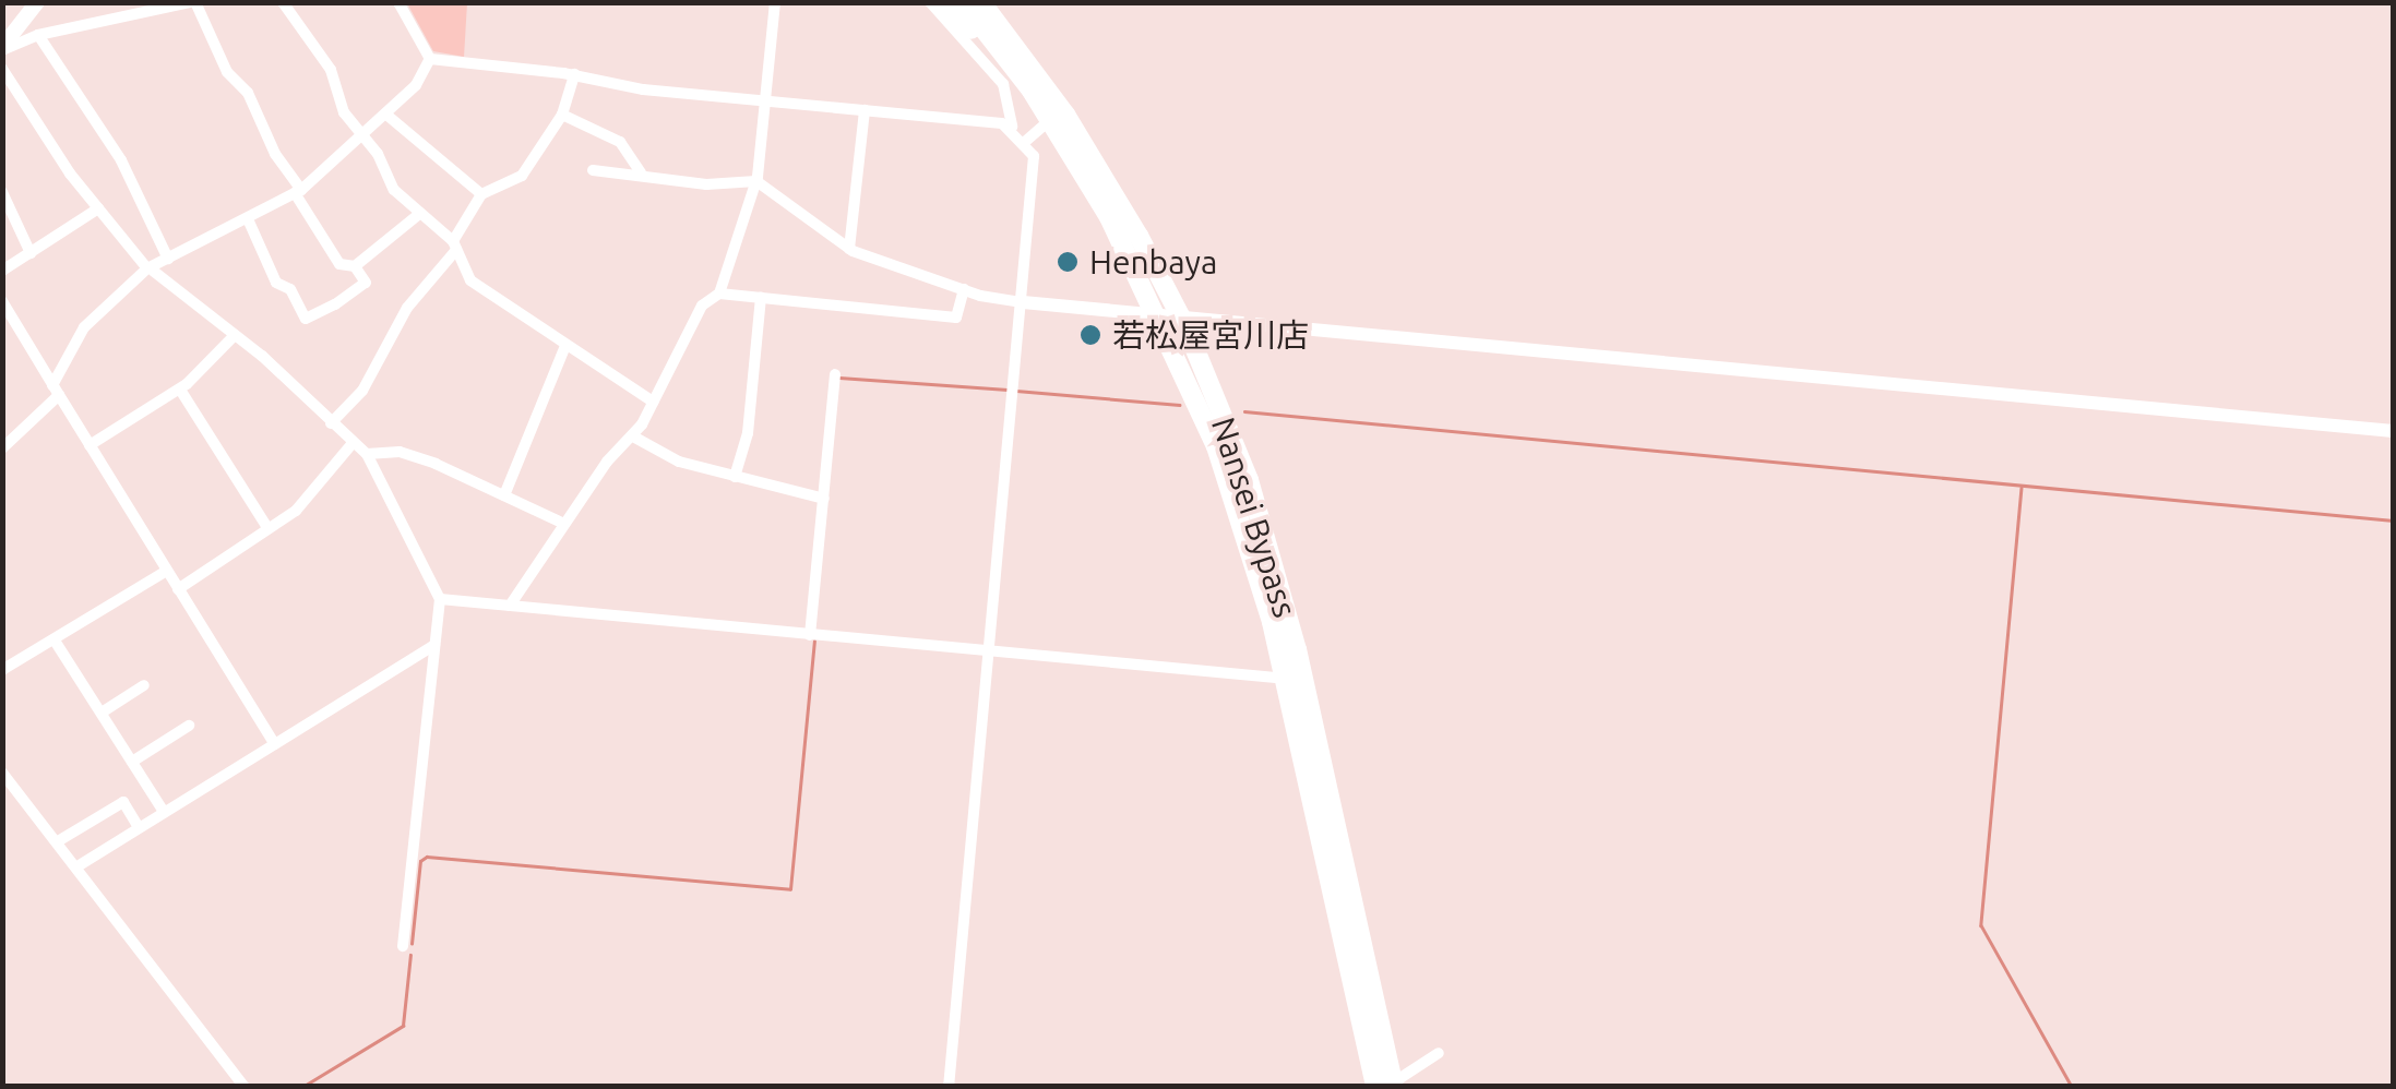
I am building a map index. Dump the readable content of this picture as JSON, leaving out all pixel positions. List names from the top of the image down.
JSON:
{
  "streets": {
    "highway": ["Nansei Bypass"]
  },
  "places": ["Henbaya", "若松屋宮川店"]
}
